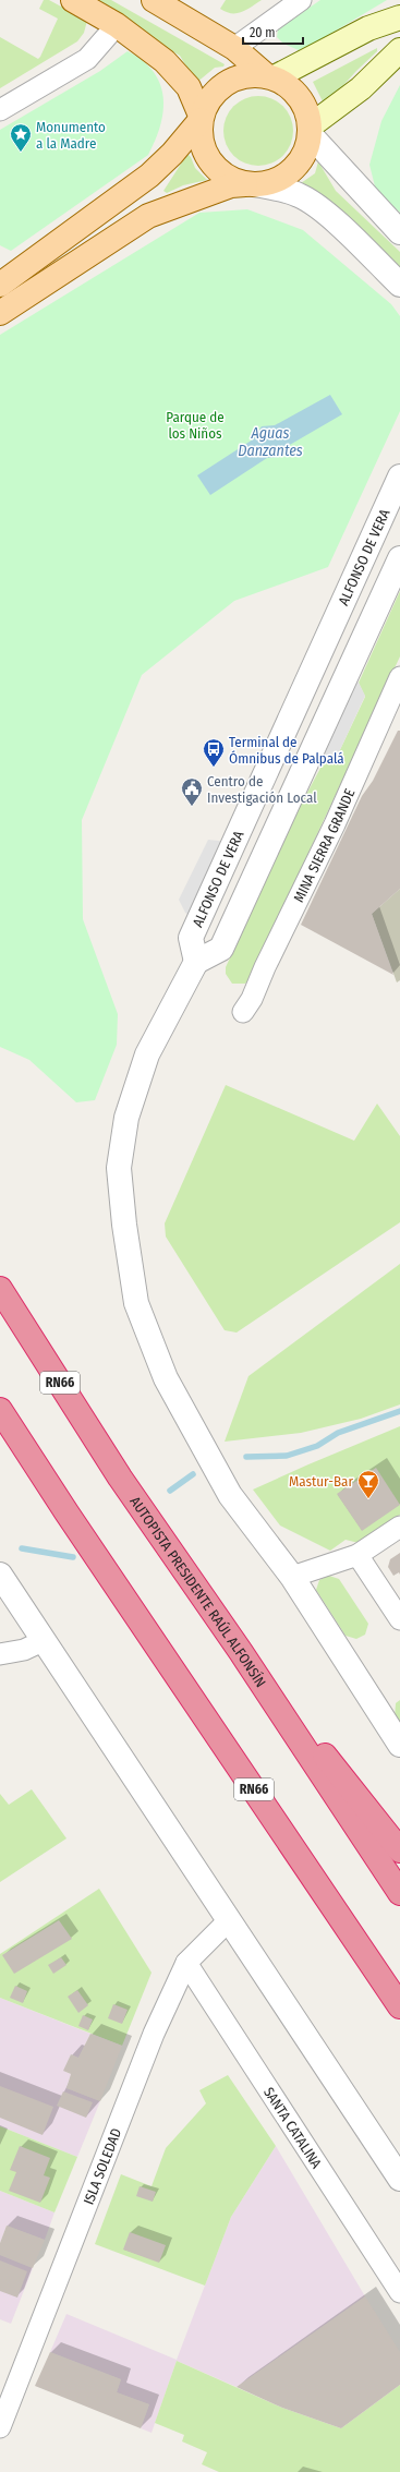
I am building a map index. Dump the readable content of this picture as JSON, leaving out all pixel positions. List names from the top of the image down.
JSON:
{
  "streets": {
    "highway": ["RN66", "AUTOPISTA PRESIDENTE RAÚL ALFONSÍN"],
    "street": [
      "ALFONSO DE VERA",
      "MINA SIERRA GRANDE",
      "SANTA CATALINA",
      "ISLA SOLEDAD"
    ]
  },
  "crossings": [
    ["SANTA CATALINA", "ISLA SOLEDAD"]
  ],
  "water": ["Aguas Danzantes"],
  "parks": ["Parque de los Niños"],
  "places": {
    "place": ["Monumento a la Madre"],
    "bus stop": ["Terminal de Ómnibus de Palpalá"],
    "public building": ["Centro de Investigación Local"],
    "bar": ["Mastur-Bar"]
  },
  "scale_bar": "20 m"
}
